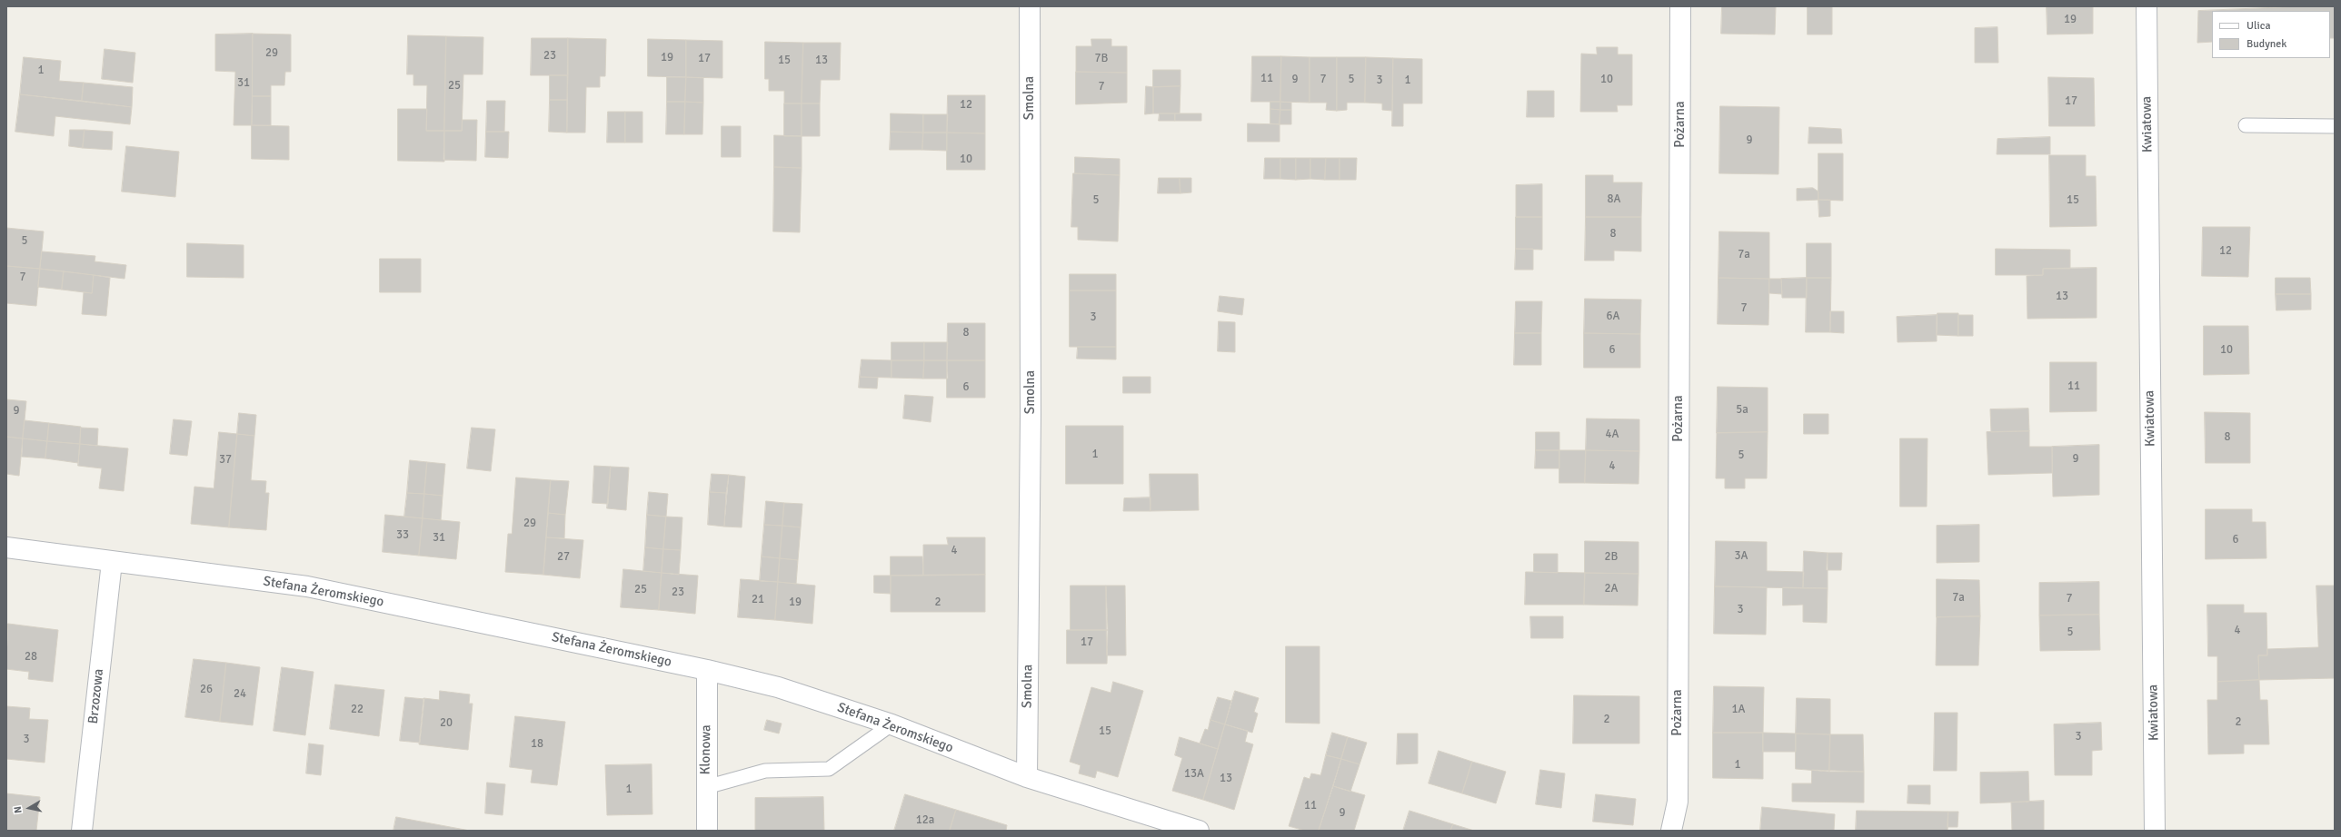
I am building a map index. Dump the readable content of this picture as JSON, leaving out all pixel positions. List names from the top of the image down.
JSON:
{
  "streets": {
    "street": [
      "Smolna",
      "Pożarna",
      "Kwiatowa",
      "Stefana Żeromskiego",
      "Brzozowa",
      "Klonowa"
    ]
  },
  "crossings": [
    ["Smolna", "Stefana Żeromskiego"],
    ["Stefana Żeromskiego", "Brzozowa"],
    ["Stefana Żeromskiego", "Klonowa"]
  ],
  "house_numbers": [
    "19",
    "29",
    "23",
    "19",
    "17",
    "7B",
    "15",
    "13",
    "1",
    "11",
    "9",
    "7",
    "5",
    "10",
    "3",
    "1",
    "31",
    "25",
    "7",
    "17",
    "12",
    "9",
    "10",
    "8A",
    "5",
    "15",
    "8",
    "5",
    "12",
    "7a",
    "7",
    "13",
    "7",
    "6A",
    "3",
    "8",
    "6",
    "10",
    "11",
    "6",
    "5a",
    "9",
    "4A",
    "8",
    "1",
    "5",
    "9",
    "37",
    "4",
    "29",
    "33",
    "31",
    "6",
    "4",
    "3A",
    "27",
    "2B",
    "2A",
    "25",
    "23",
    "7a",
    "7",
    "21",
    "19",
    "2",
    "3",
    "4",
    "5",
    "17",
    "28",
    "26",
    "24",
    "22",
    "1A",
    "2",
    "2",
    "20",
    "15",
    "3",
    "3",
    "18",
    "1",
    "13A",
    "13",
    "1",
    "11",
    "9",
    "12a"
  ],
  "legend": ["Ulica", "Budynek"],
  "north": "left"
}
